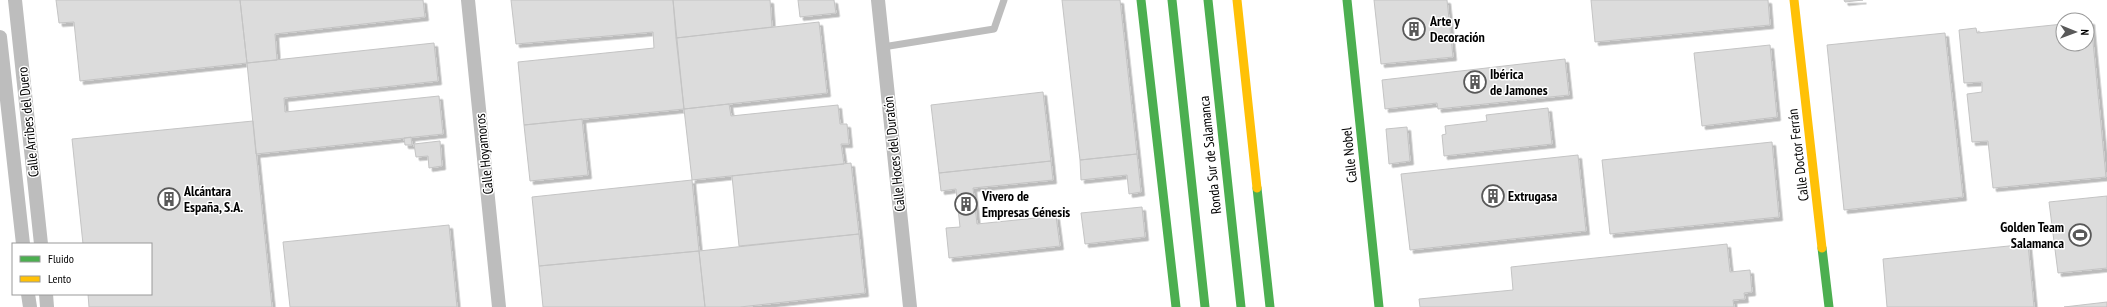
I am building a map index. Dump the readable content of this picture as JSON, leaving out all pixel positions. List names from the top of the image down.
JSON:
{
  "streets": {
    "main road": ["Ronda Sur de Salamanca", "Calle Nobel", "Calle Doctor Ferrán"],
    "street": ["Calle Arribes del Duero", "Calle Hoyamoros", "Calle Hoces del Duratón"]
  },
  "places": {
    "building": [
      "Arte y Decoración",
      "Ibérica de Jamones",
      "Extrugasa",
      "Alcántara España, S.A.",
      "Vivero de Empresas Génesis"
    ],
    "sports": ["Golden Team Salamanca"]
  },
  "legend": ["Fluido", "Lento"],
  "north": "right"
}
